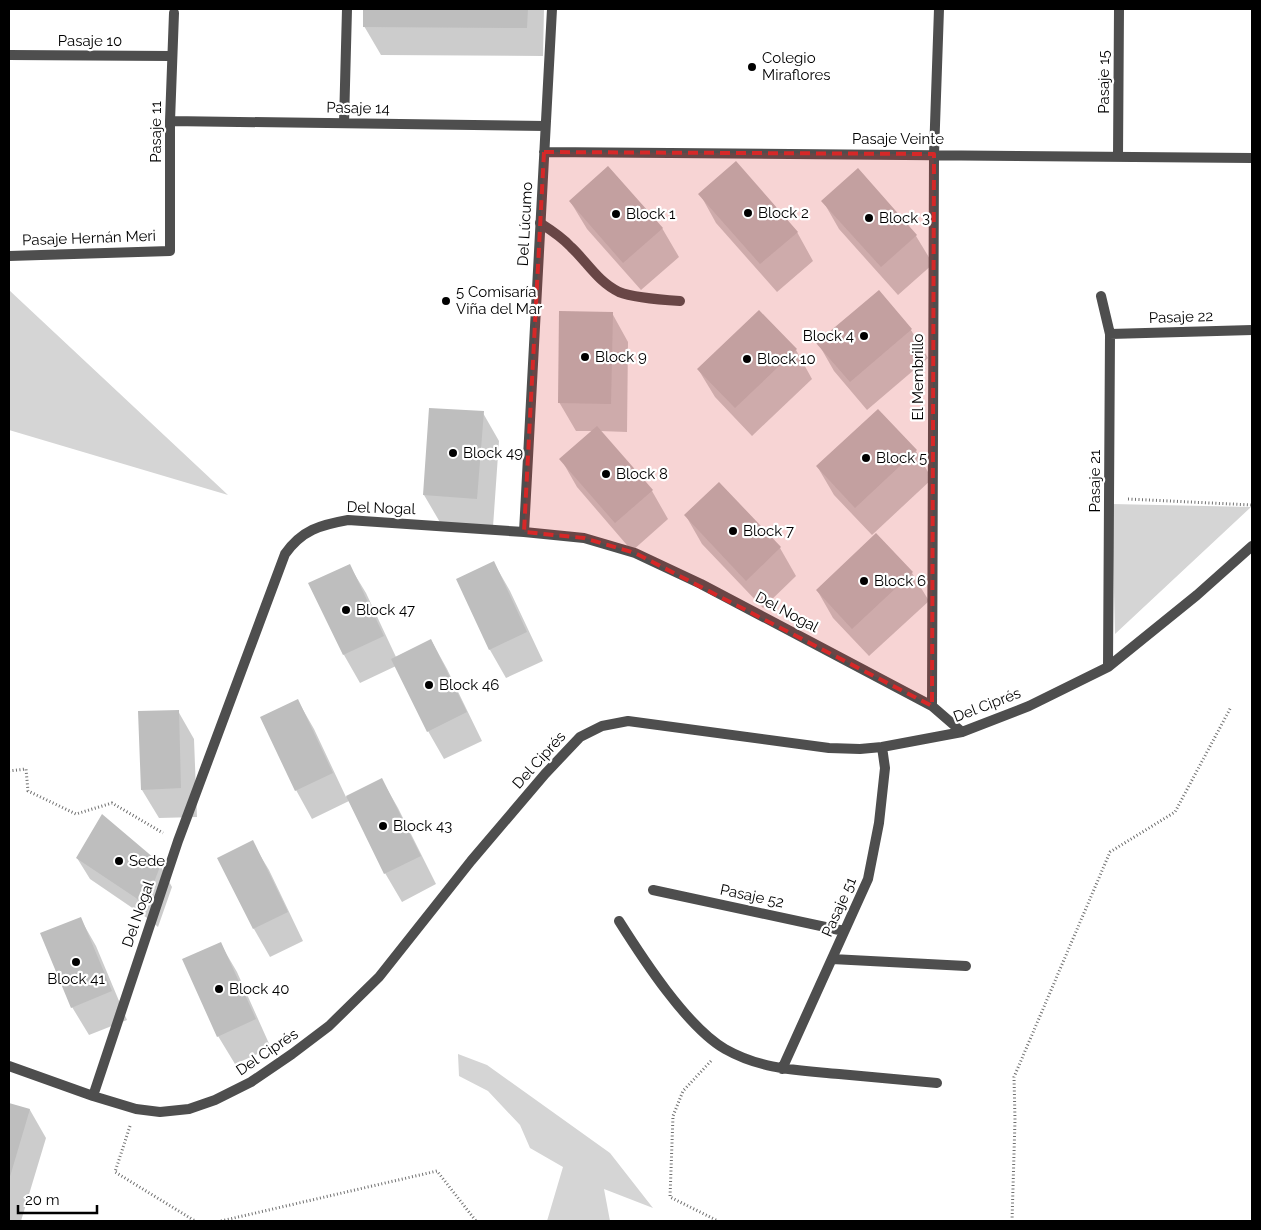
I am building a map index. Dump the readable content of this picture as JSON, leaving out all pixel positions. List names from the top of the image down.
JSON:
{
  "streets": {
    "street": [
      "Pasaje 10",
      "Pasaje 15",
      "Pasaje 14",
      "Pasaje 11",
      "Pasaje Veinte",
      "Del Lúcumo",
      "Pasaje Hernán Meri",
      "Pasaje 22",
      "El Membrillo",
      "Pasaje 21",
      "Del Nogal",
      "Del Ciprés",
      "Pasaje 52",
      "Pasaje 51"
    ]
  },
  "crossings": [
    ["Pasaje 10", "Pasaje 11"],
    ["Pasaje 15", "Pasaje Veinte"],
    ["Pasaje 14", "Pasaje 11"],
    ["Pasaje 14", "Del Lúcumo"],
    ["Pasaje 11", "Pasaje Hernán Meri"],
    ["Pasaje Veinte", "Del Lúcumo"],
    ["Pasaje Veinte", "El Membrillo"],
    ["Del Lúcumo", "Del Nogal"],
    ["Pasaje 22", "Pasaje 21"],
    ["El Membrillo", "Del Nogal"],
    ["Pasaje 21", "Del Ciprés"],
    ["Del Nogal", "Del Ciprés"],
    ["Del Ciprés", "Pasaje 51"],
    ["Pasaje 52", "Pasaje 51"]
  ],
  "places": [
    "Colegio Miraflores",
    "Block 2",
    "Block 1",
    "Block 3",
    "5 Comisaría Viña del Mar",
    "Block 4",
    "Block 9",
    "Block 10",
    "Block 49",
    "Block 5",
    "Block 8",
    "Block 7",
    "Block 6",
    "Block 47",
    "Block 46",
    "Block 43",
    "Sede",
    "Block 41",
    "Block 40"
  ],
  "scale_bar": "20 m"
}
